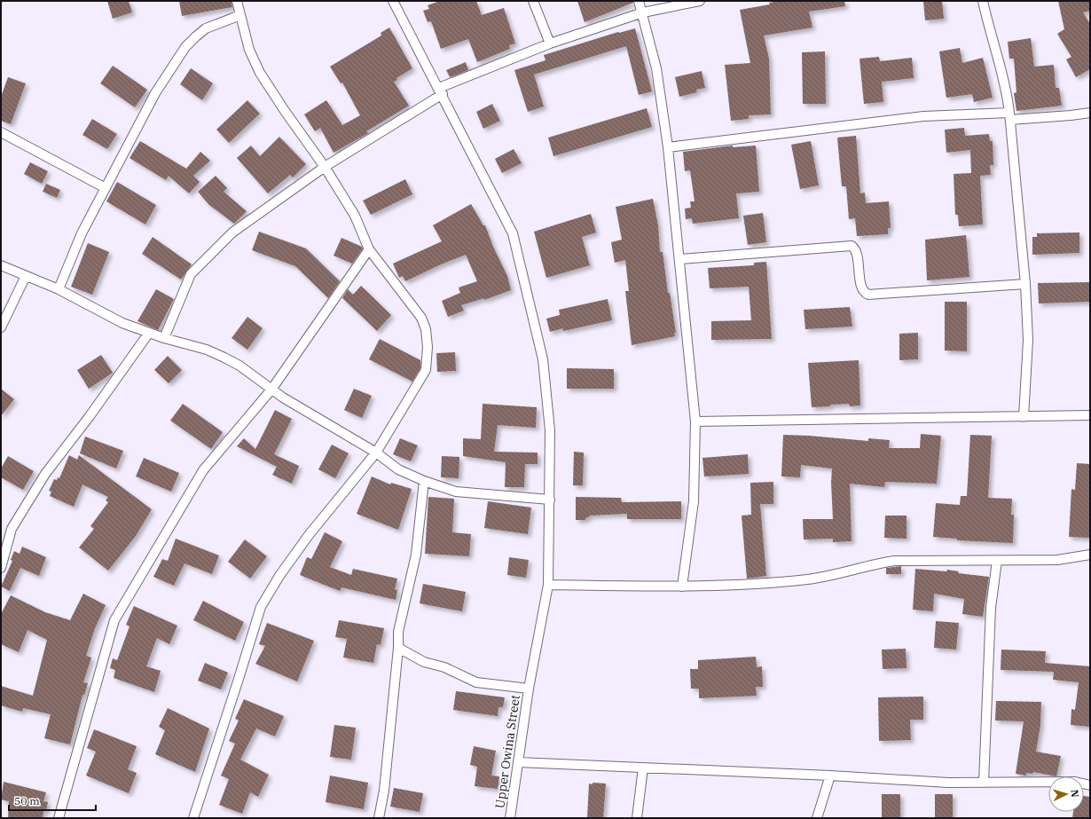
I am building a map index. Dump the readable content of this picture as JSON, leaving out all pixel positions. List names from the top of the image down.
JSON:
{
  "streets": {
    "street": ["Upper Owina Street"]
  },
  "scale_bar": "50 m",
  "north": "right"
}
